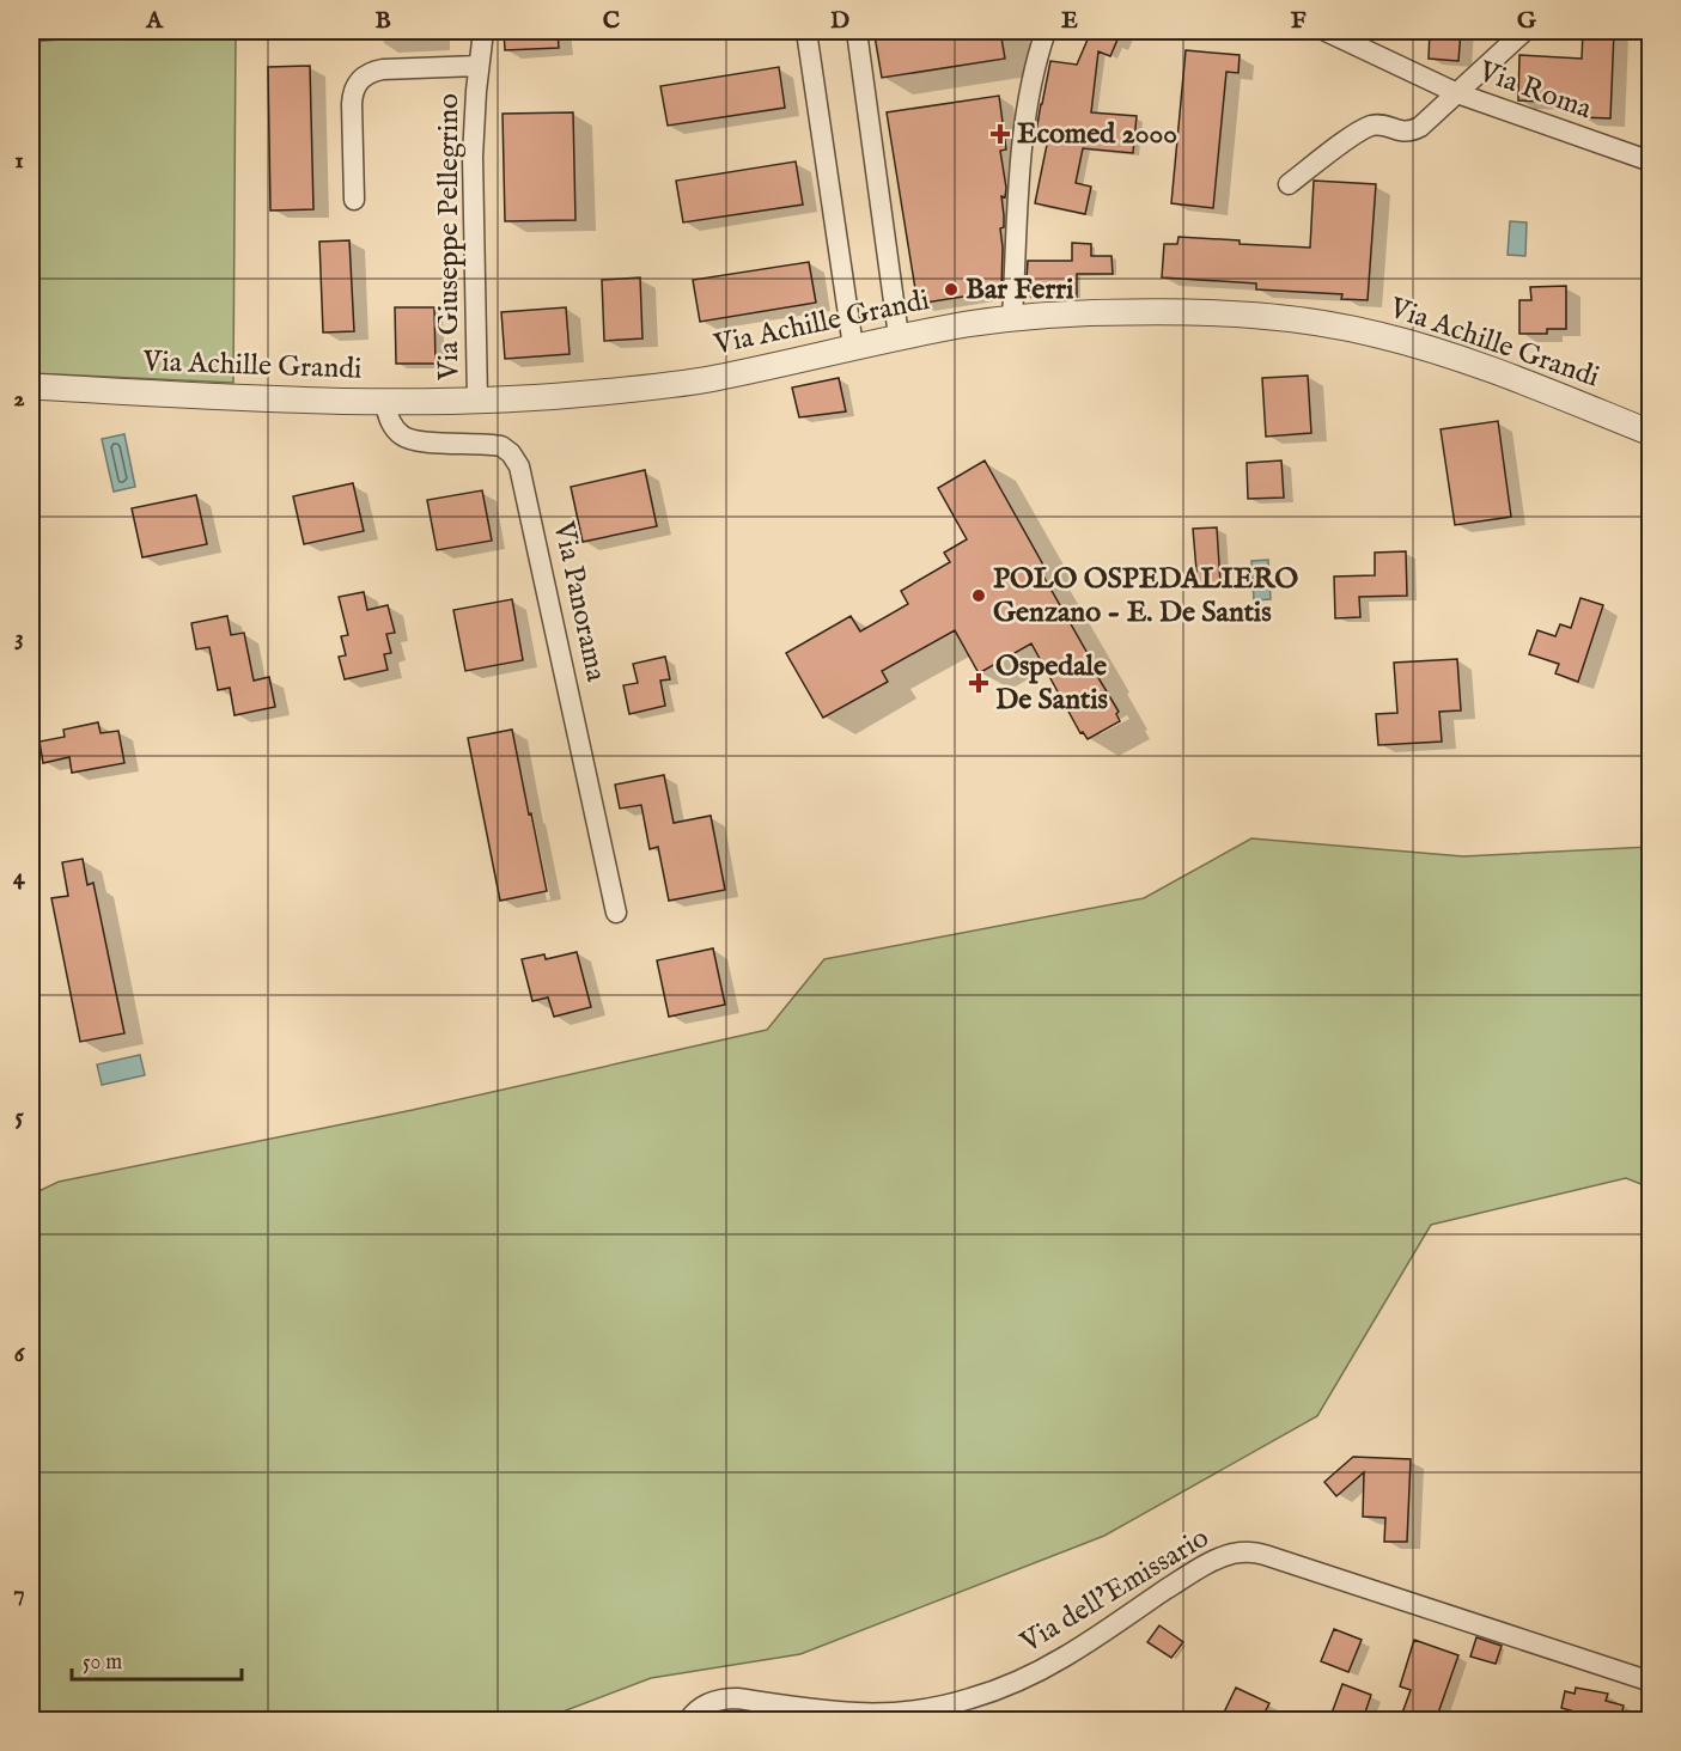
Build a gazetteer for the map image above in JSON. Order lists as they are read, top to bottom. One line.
{"streets":{"street":["Via Roma","Via Giuseppe Pellegrino","Via Achille Grandi","Via Panorama","Via dell'Emissario"]},"crossings":[["Via Giuseppe Pellegrino","Via Achille Grandi"],["Via Achille Grandi","Via Panorama"]],"places":{"health":["Ecomed 2000","Ospedale De Santis"],"other":["Bar Ferri","POLO OSPEDALIERO Genzano - E. De Santis"]},"scale_bar":"50 m","grid":{"columns":["A","B","C","D","E","F","G"],"rows":["1","2","3","4","5","6","7"]}}
